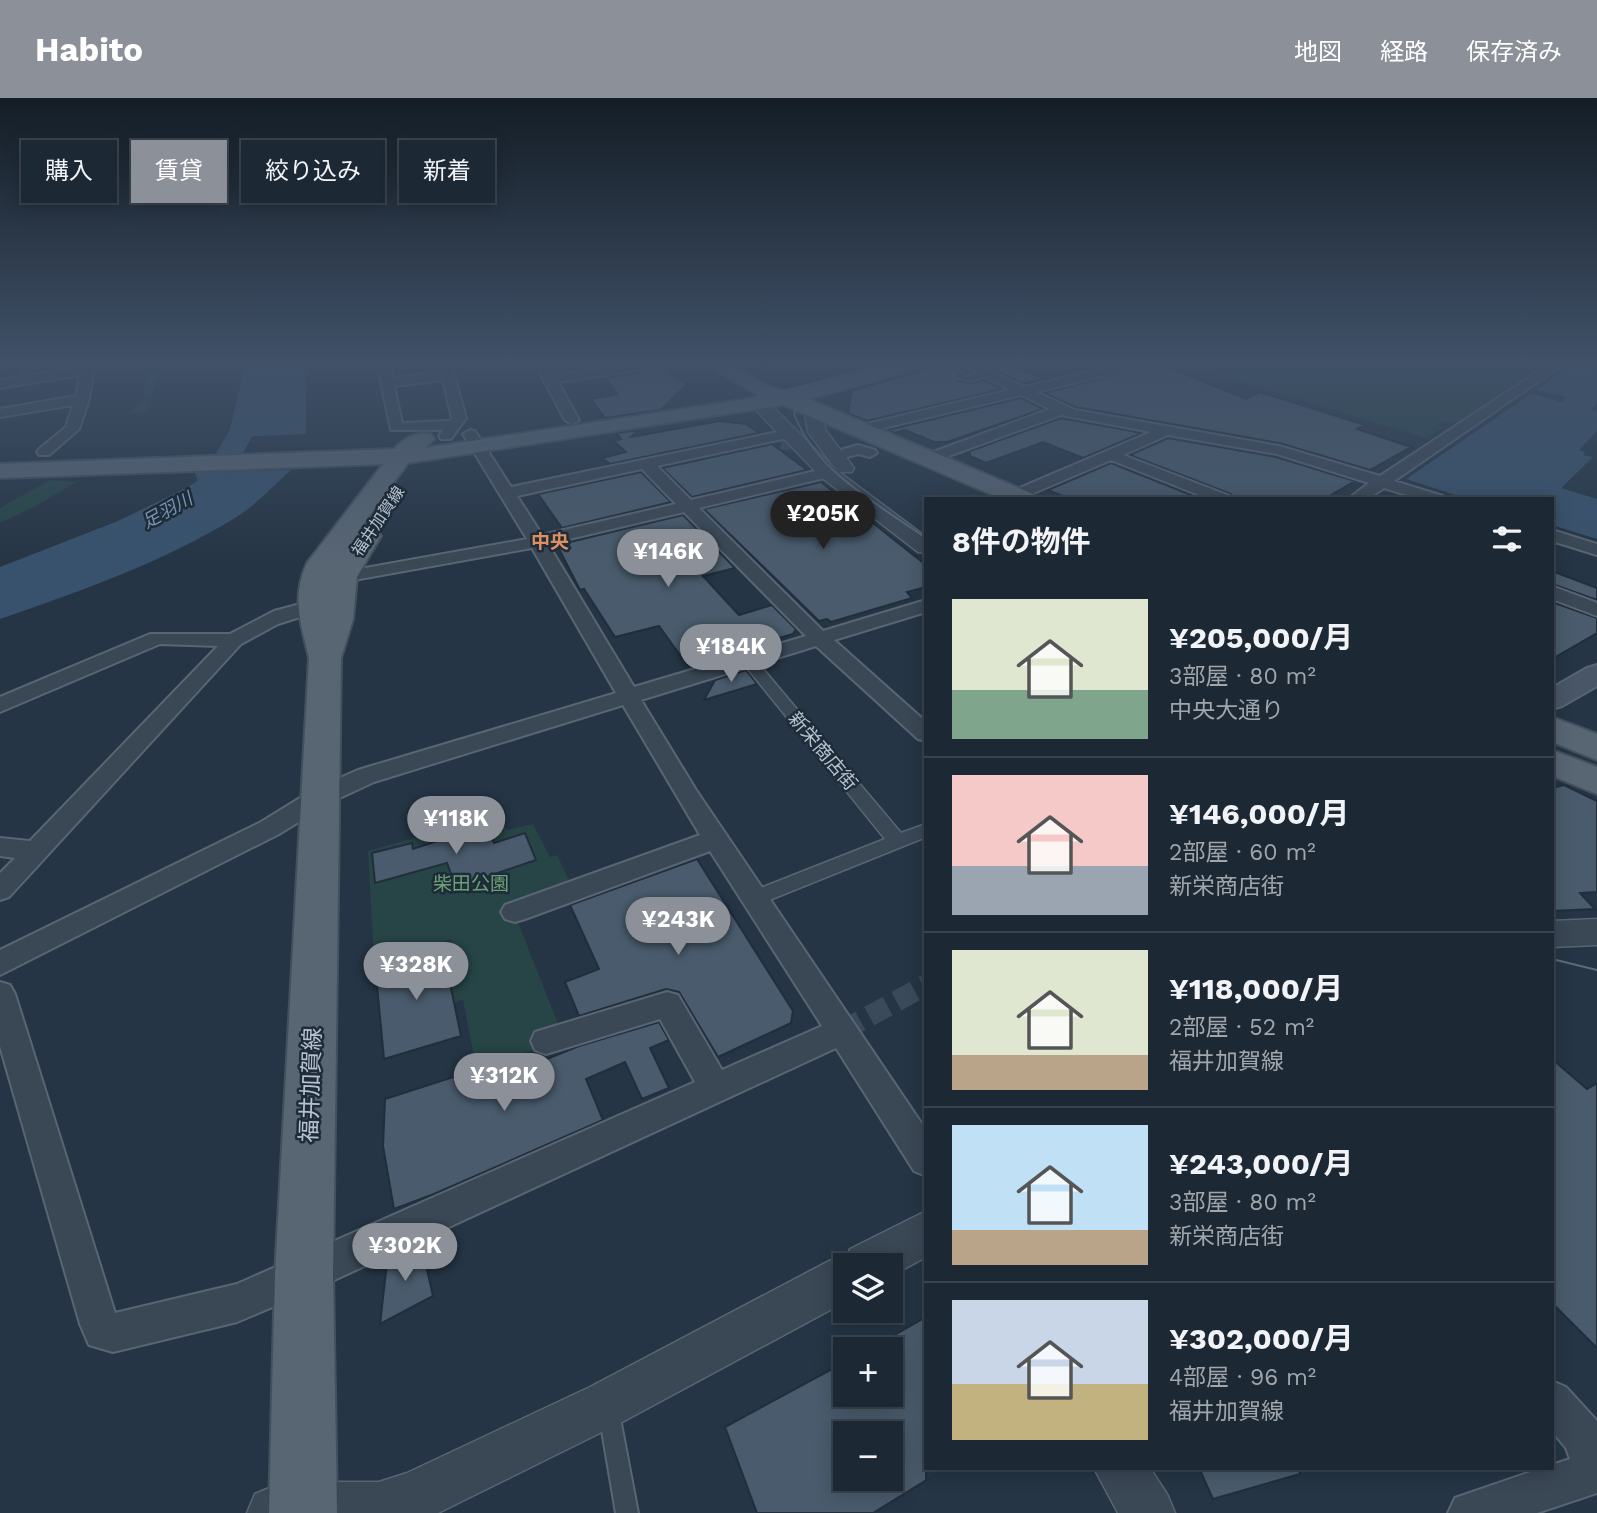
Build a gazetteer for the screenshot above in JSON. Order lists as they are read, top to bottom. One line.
{"streets":{"main road":["福井加賀線"],"street":["新栄商店街"]},"districts":["中央"],"water":["足羽川"],"parks":["柴田公園"],"page":{"header":"Habito","nav":["地図","経路","保存済み"],"chip":["購入","賃貸","絞り込み","新着"],"price":["¥205K","¥146K","¥184K","¥118K","¥243K","¥328K","¥312K","¥302K"],"heading":"8件の物件","list":[{"name":"¥205,000/月","note":"3部屋 · 80 m² · 中央大通り"},{"name":"¥146,000/月","note":"2部屋 · 60 m² · 新栄商店街"},{"name":"¥118,000/月","note":"2部屋 · 52 m² · 福井加賀線"},{"name":"¥243,000/月","note":"3部屋 · 80 m² · 新栄商店街"},{"name":"¥302,000/月","note":"4部屋 · 96 m² · 福井加賀線"}],"map_buttons":["+","−"]}}
